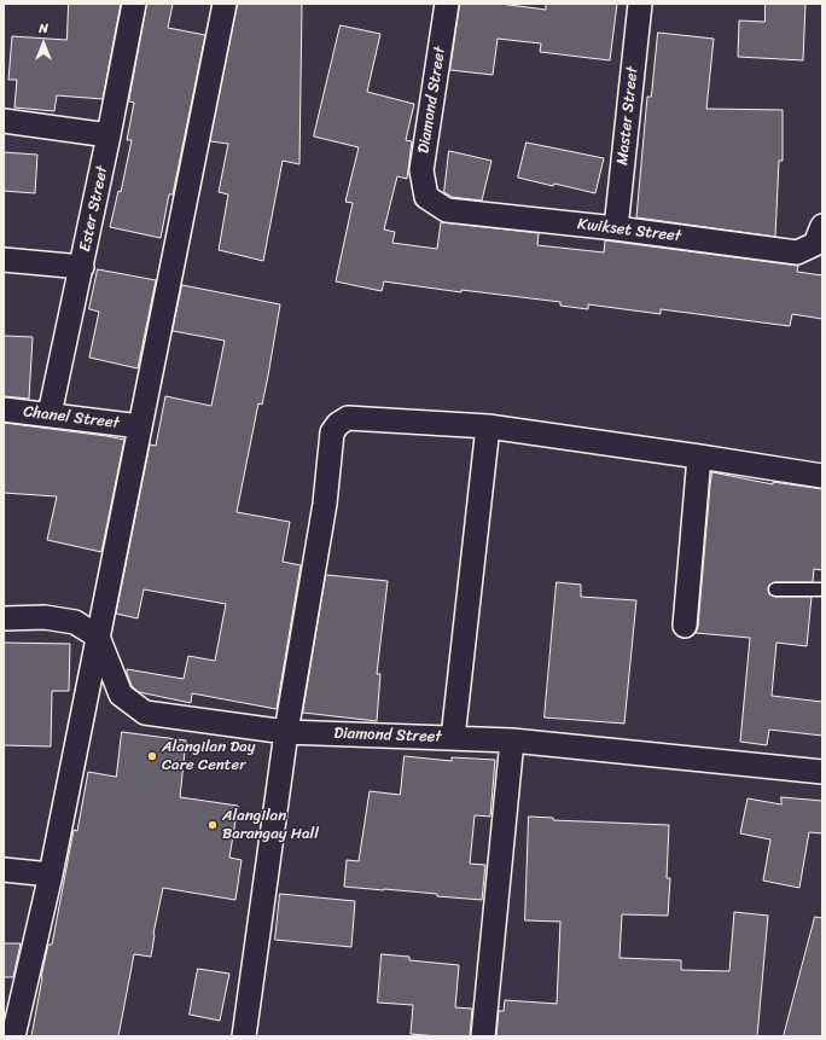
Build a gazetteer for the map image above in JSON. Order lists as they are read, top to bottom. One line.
{"streets":{"street":["Diamond Street","Master Street","Ester Street","Kwikset Street","Chanel Street"]},"crossings":[["Diamond Street","Kwikset Street"],["Master Street","Kwikset Street"],["Ester Street","Chanel Street"]],"places":["Alangilan Day Care Center","Alangilan Barangay Hall"],"north":"top"}
